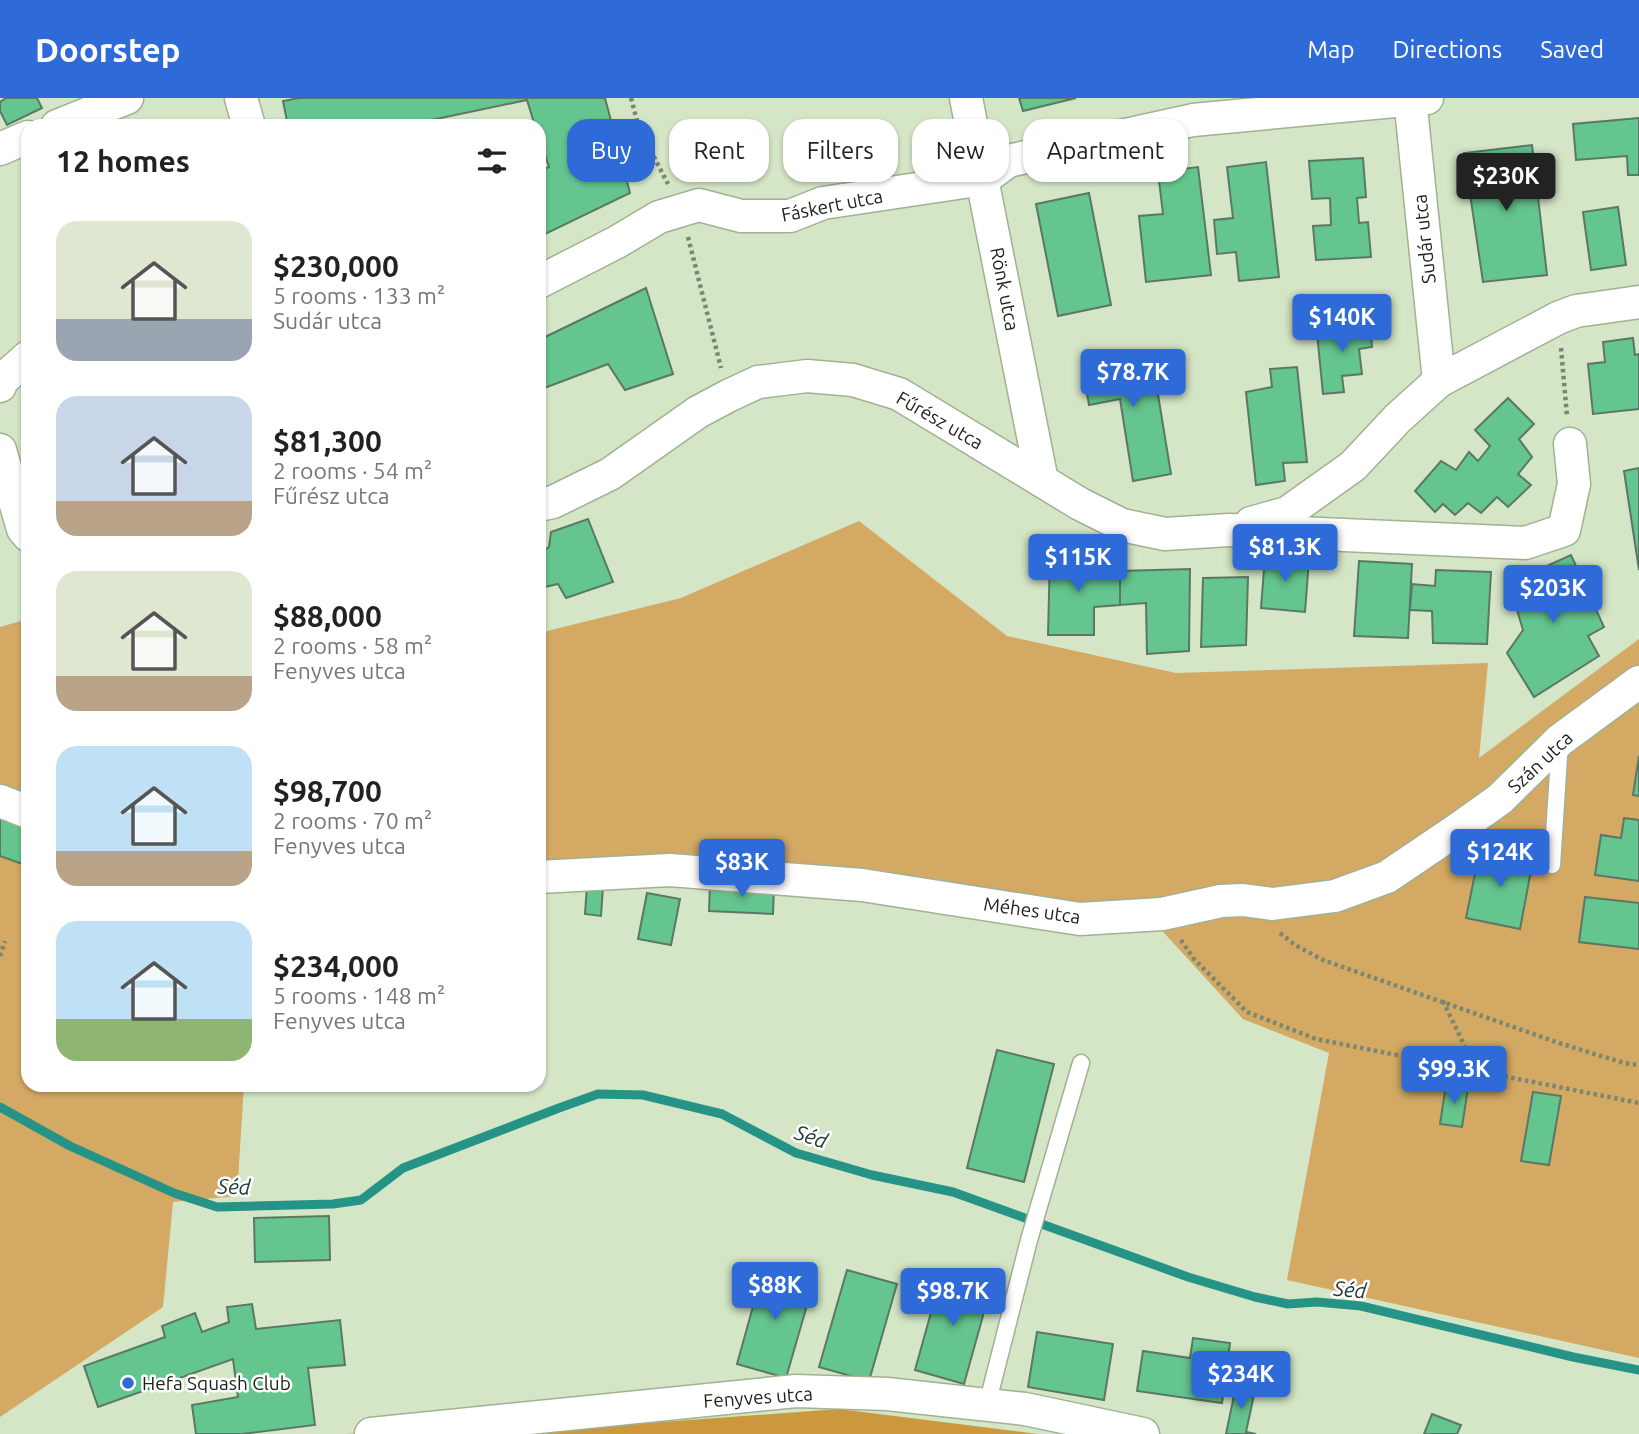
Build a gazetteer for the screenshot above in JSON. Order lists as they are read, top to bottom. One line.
{"streets":{"street":["Fáskert utca","Sudár utca","Rönk utca","Fűrész utca","Szán utca","Méhes utca","Fenyves utca"]},"crossings":[["Fáskert utca","Sudár utca"],["Sudár utca","Fűrész utca"],["Rönk utca","Fűrész utca"],["Szán utca","Méhes utca"]],"water":["Séd"],"places":["Hefa Squash Club"],"page":{"header":"Doorstep","nav":["Map","Directions","Saved"],"chip":["Buy","Rent","Filters","New","Apartment"],"heading":"12 homes","price":["$230K","$140K","$78.7K","$81.3K","$115K","$203K","$124K","$83K","$99.3K","$88K","$98.7K","$234K"],"list":[{"name":"$230,000","note":"5 rooms · 133 m² · Sudár utca"},{"name":"$81,300","note":"2 rooms · 54 m² · Fűrész utca"},{"name":"$88,000","note":"2 rooms · 58 m² · Fenyves utca"},{"name":"$98,700","note":"2 rooms · 70 m² · Fenyves utca"},{"name":"$234,000","note":"5 rooms · 148 m² · Fenyves utca"}]}}
